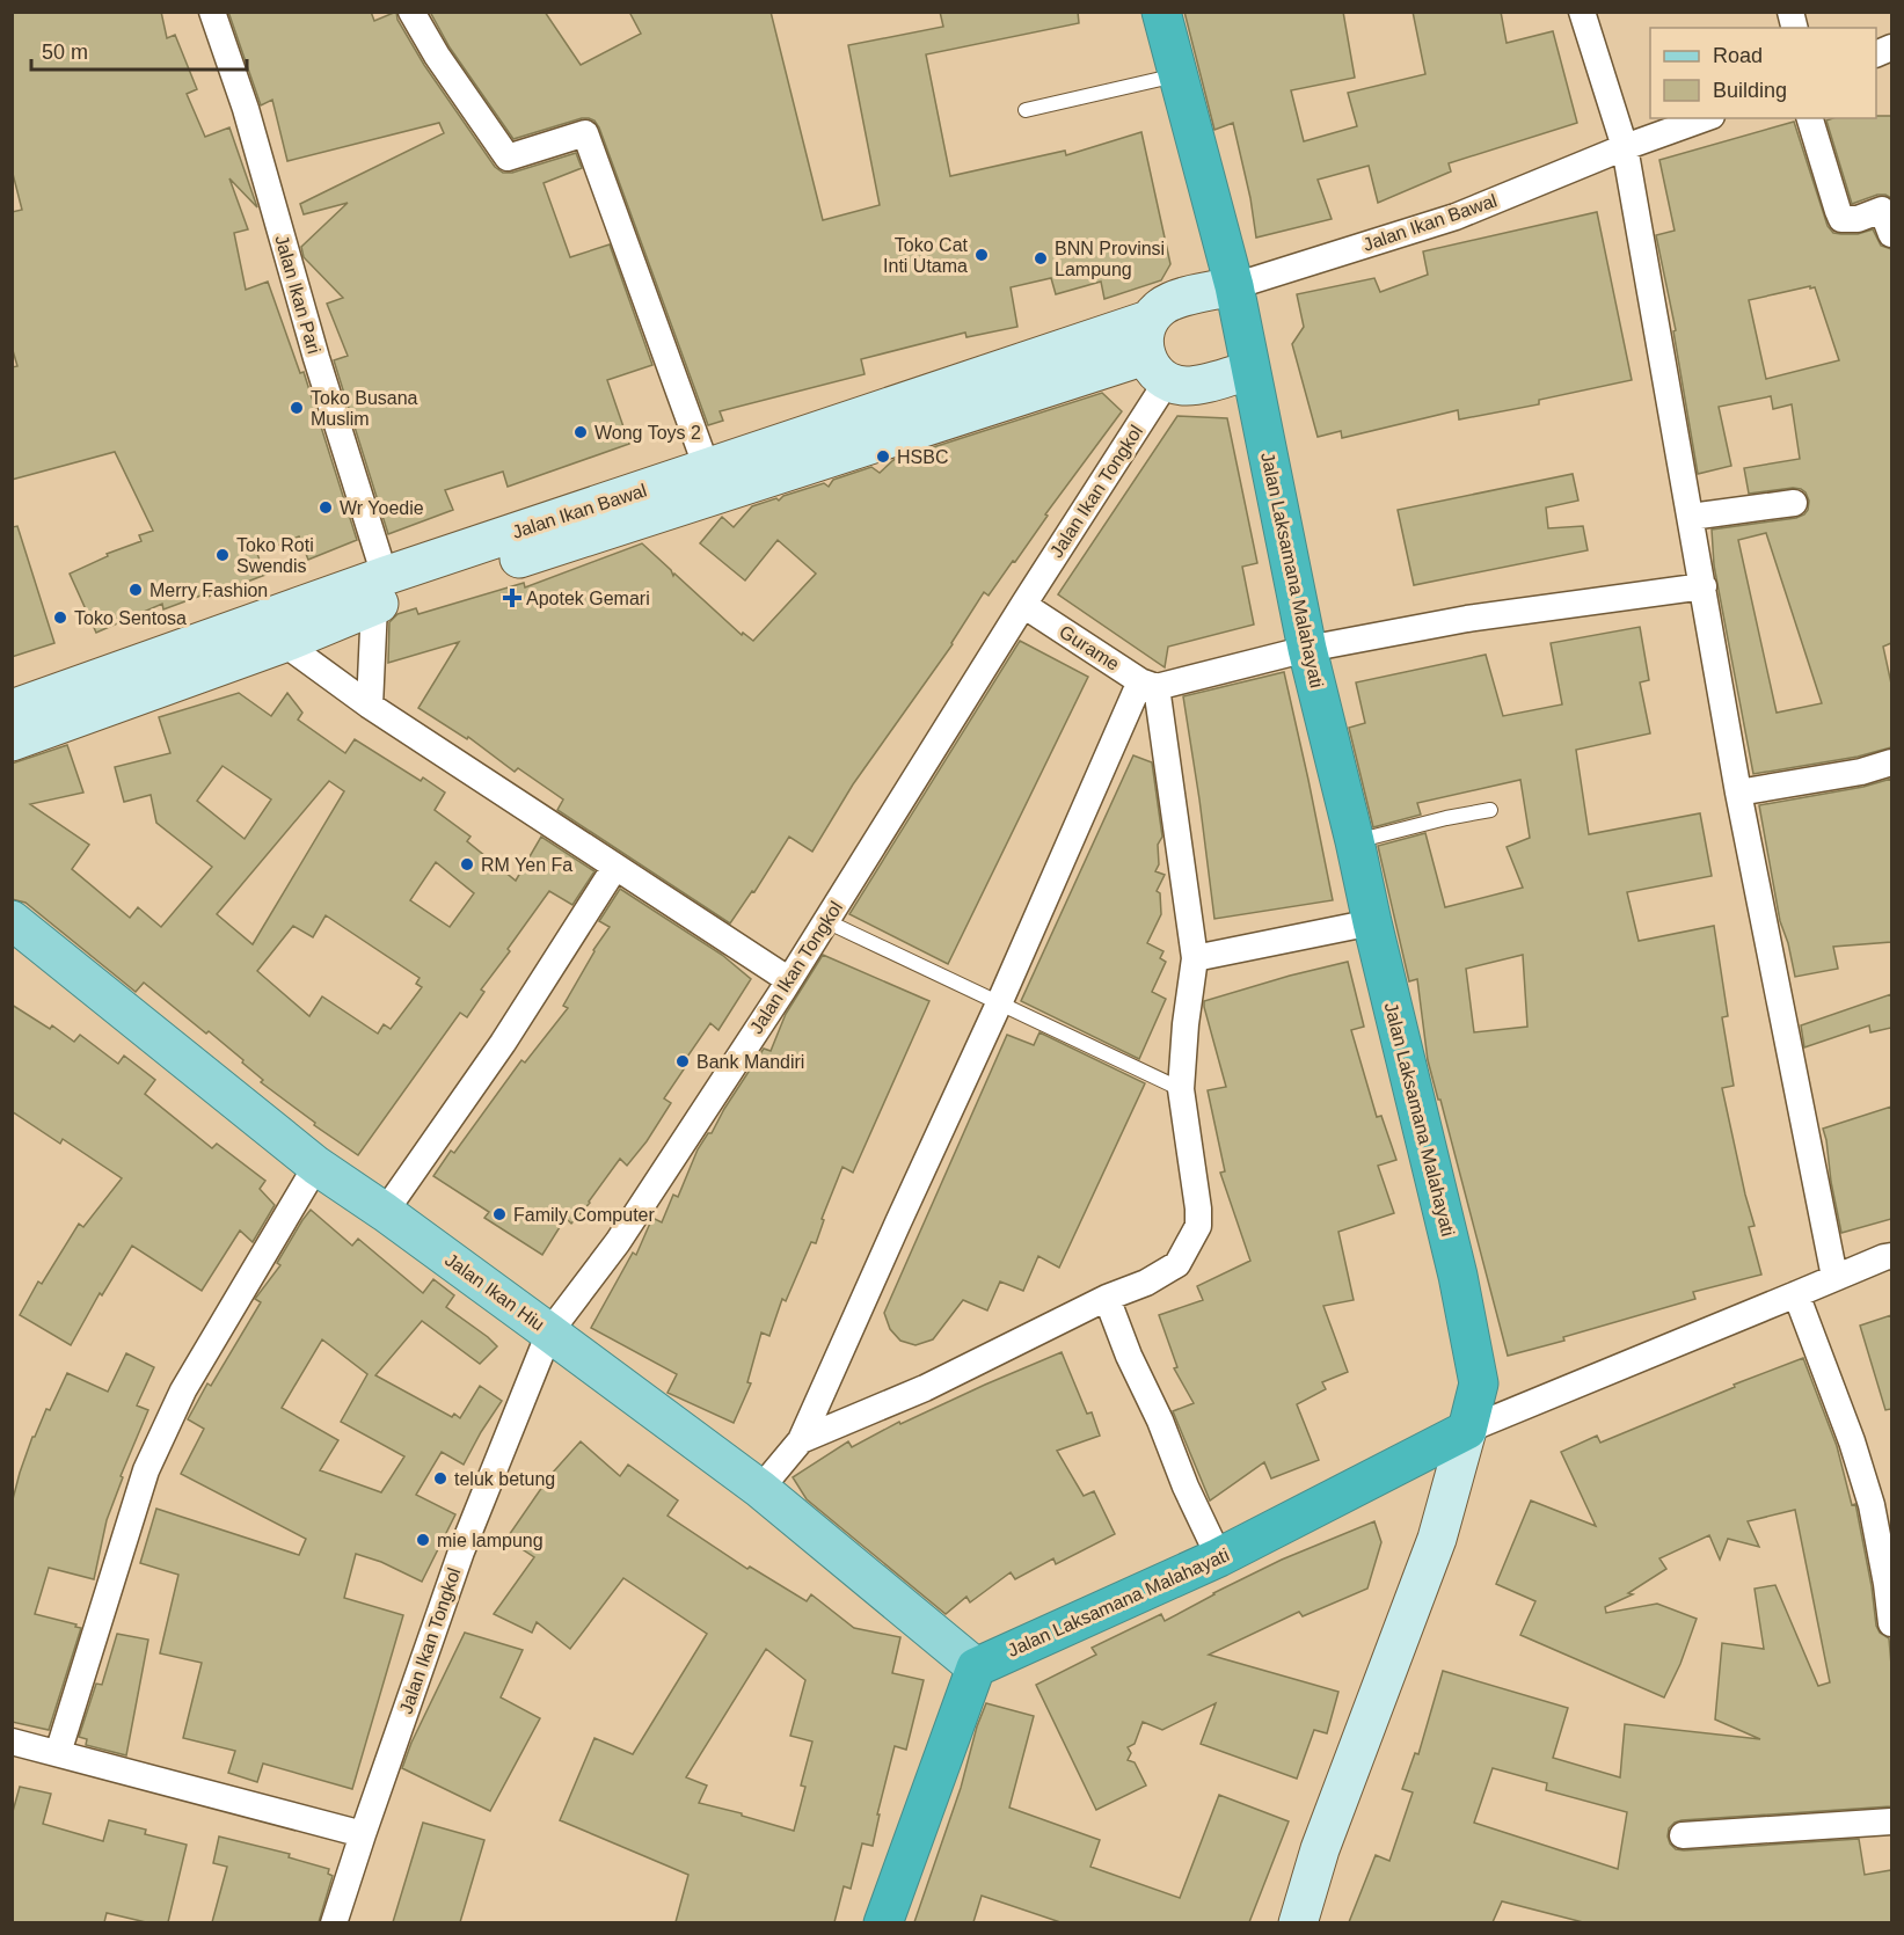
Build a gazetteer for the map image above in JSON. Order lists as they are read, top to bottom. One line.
{"streets":{"highway":["Jalan Laksamana Malahayati"],"main road":["Jalan Ikan Hiu"],"street":["Jalan Ikan Bawal","Jalan Ikan Pari","Jalan Ikan Tongkol","Gurame"]},"crossings":[["Jalan Ikan Bawal","Jalan Ikan Pari"],["Jalan Ikan Bawal","Jalan Ikan Tongkol"],["Jalan Ikan Bawal","Jalan Laksamana Malahayati"],["Jalan Ikan Tongkol","Gurame"],["Jalan Ikan Tongkol","Jalan Ikan Hiu"],["Jalan Laksamana Malahayati","Jalan Ikan Hiu"]],"places":{"other":["Toko Cat Inti Utama","BNN Provinsi Lampung","Toko Busana Muslim","Wong Toys 2","HSBC","Wr Yoedie","Toko Roti Swendis","Merry Fashion","Toko Sentosa","RM Yen Fa","Bank Mandiri","Family Computer","teluk betung","mie lampung"],"health":["Apotek Gemari"]},"legend":["Road","Building"],"scale_bar":"50 m"}
